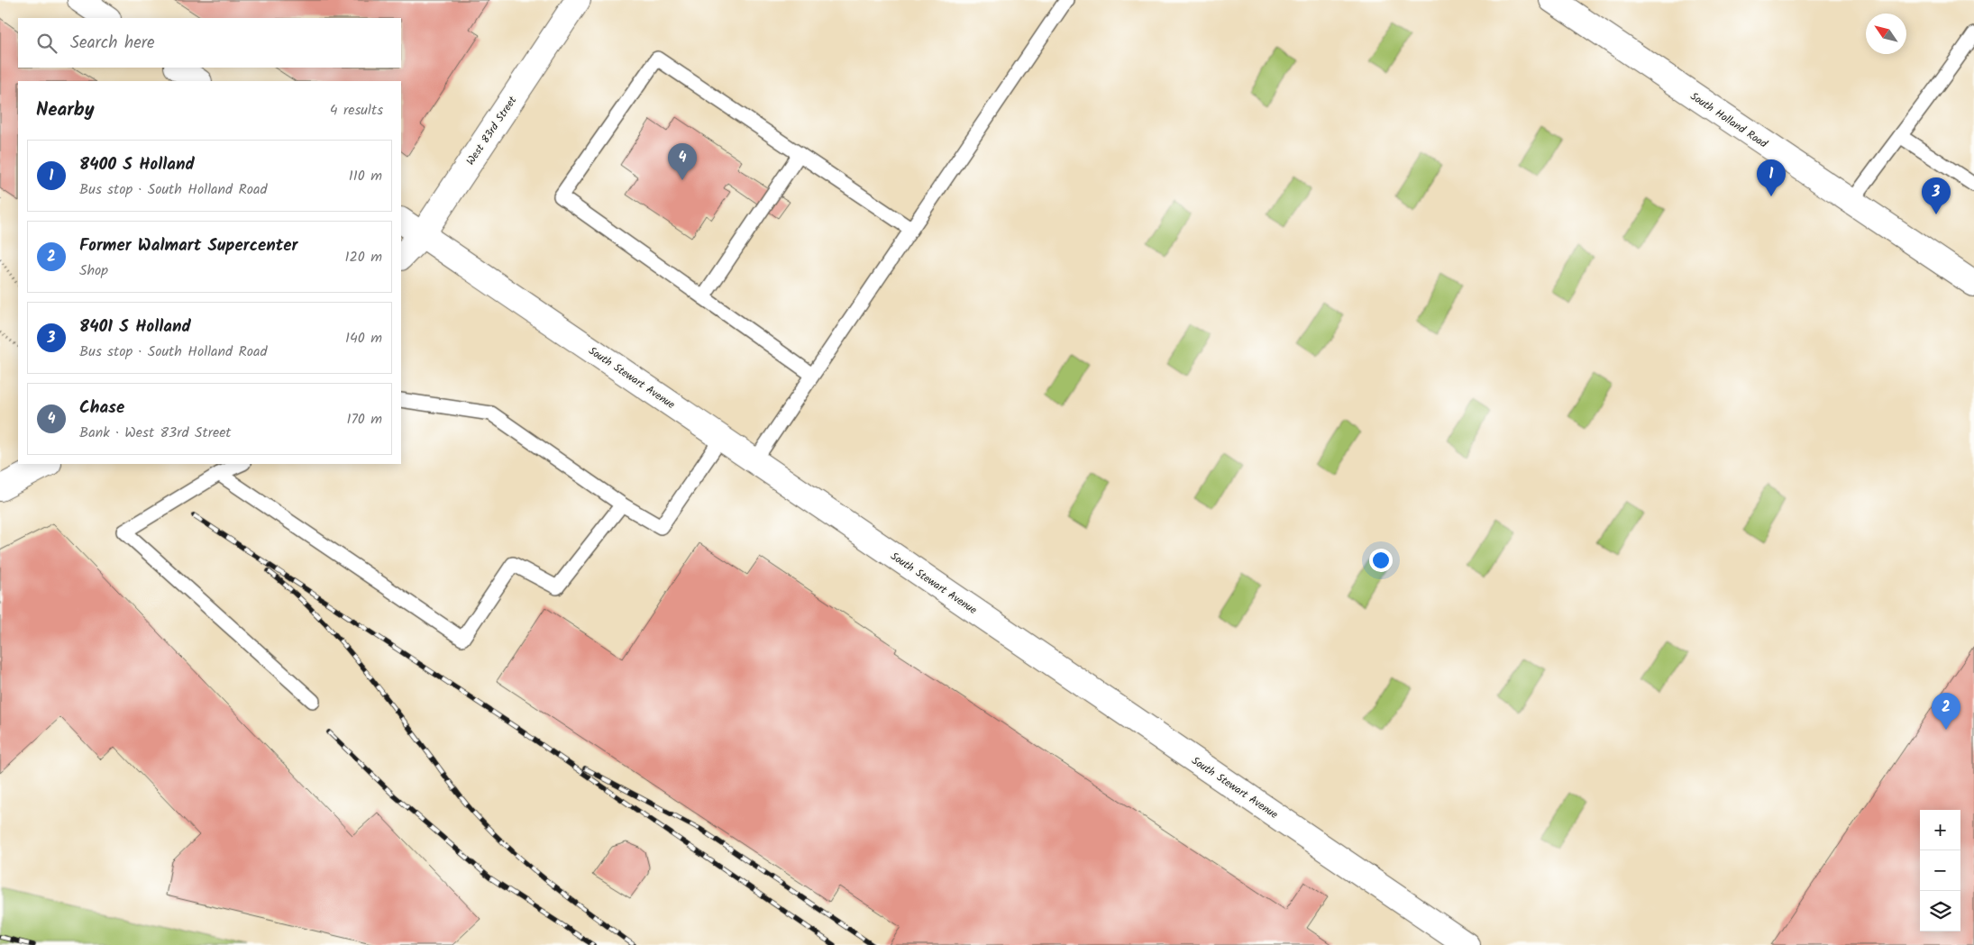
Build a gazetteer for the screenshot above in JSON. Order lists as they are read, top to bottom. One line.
{"streets":{"street":["South Holland Road","West 83rd Street","South Stewart Avenue"]},"crossings":[["West 83rd Street","South Stewart Avenue"]],"north":"top left","page":{"search":"Search here","heading":["Nearby","4 results"],"list":[{"mark":"1","name":"8400 S Holland","note":"Bus stop · South Holland Road","value":"110 m"},{"mark":"2","name":"Former Walmart Supercenter","note":"Shop","value":"120 m"},{"mark":"3","name":"8401 S Holland","note":"Bus stop · South Holland Road","value":"140 m"},{"mark":"4","name":"Chase","note":"Bank · West 83rd Street","value":"170 m"}],"pins":["4","1","3","2"],"map_buttons":["+","−"]}}
